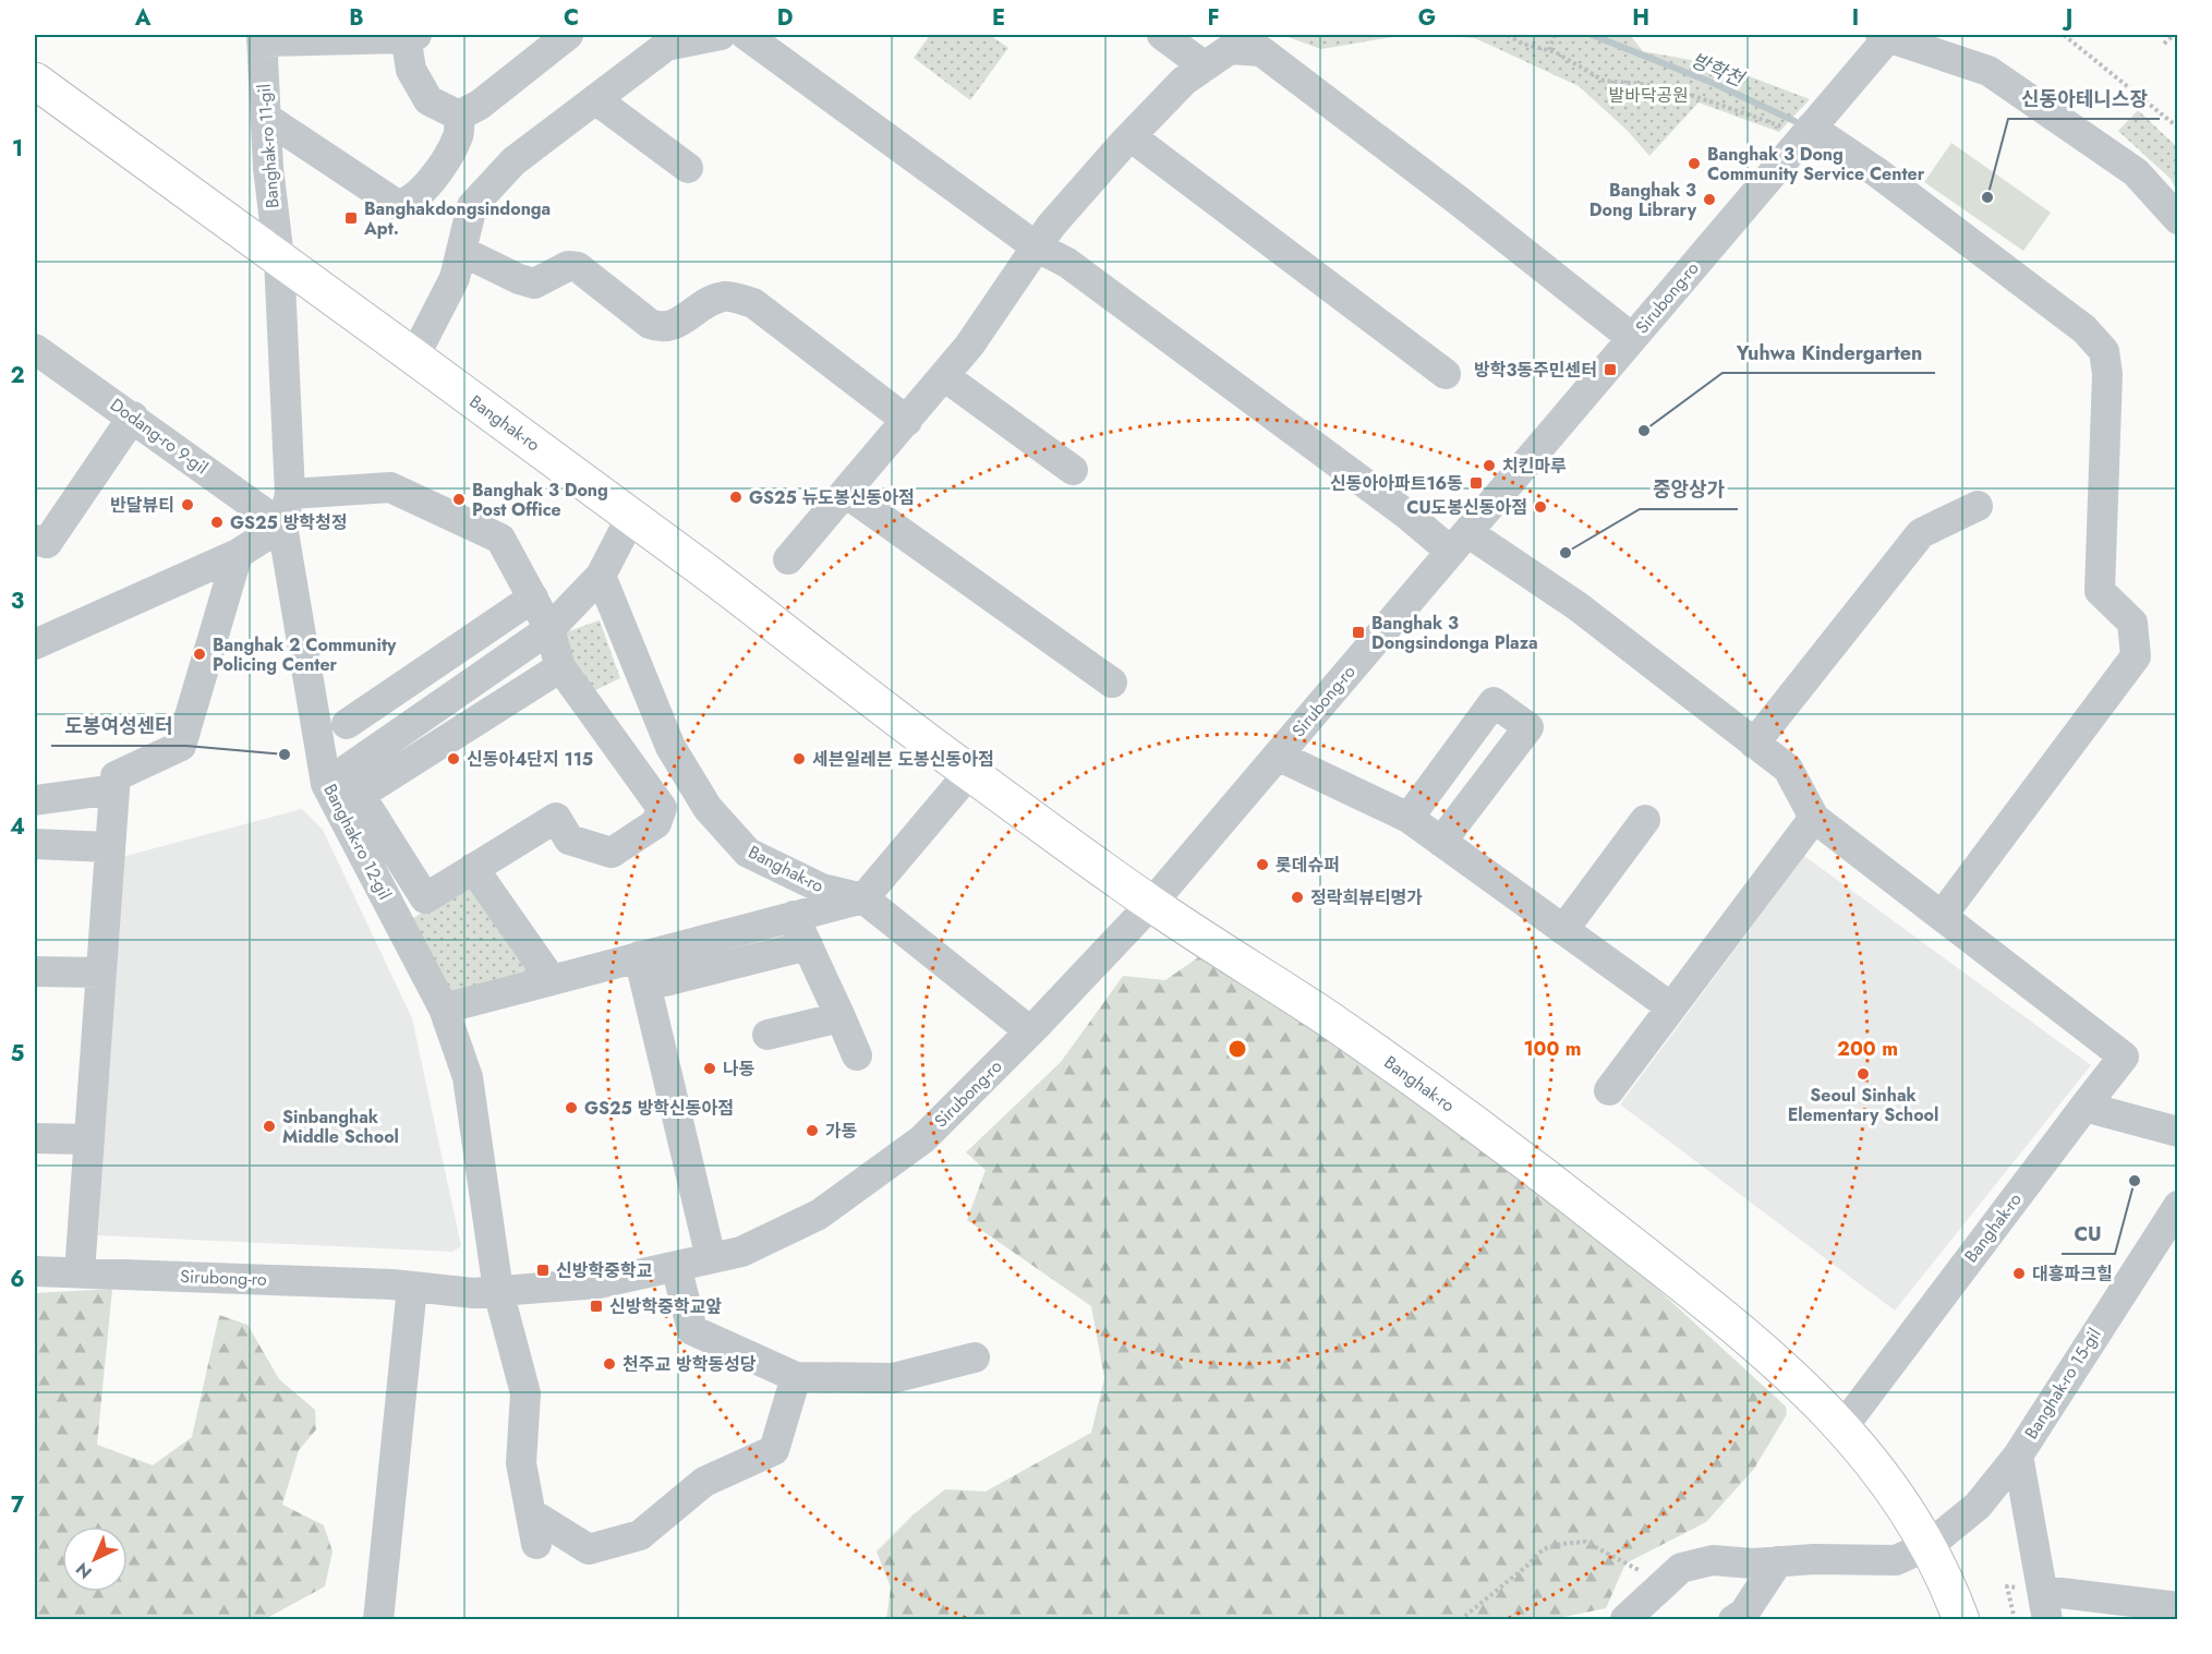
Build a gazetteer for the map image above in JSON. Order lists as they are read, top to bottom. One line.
{"streets":{"main road":["Banghak-ro"],"street":["Banghak-ro 11-gil","Sirubong-ro","Dodang-ro 9-gil","Banghak-ro 12-gil","Banghak-ro 15-gil"]},"crossings":[["Banghak-ro 11-gil","Banghak-ro"],["Banghak-ro 11-gil","Banghak-ro 12-gil"],["Sirubong-ro","Banghak-ro"],["Sirubong-ro","Banghak-ro 12-gil"],["Banghak-ro","Banghak-ro 12-gil"],["Banghak-ro","Banghak-ro 15-gil"],["Dodang-ro 9-gil","Banghak-ro 12-gil"]],"water":["방학천"],"parks":["발바닥공원"],"places":{"other":["Banghak 3 Dong Community Service Center","신동아테니스장","Banghak 3 Dong Library","Yuhwa Kindergarten","치킨마루","GS25 뉴도봉신동아점","Banghak 3 Dong Post Office","반달뷰티","CU도봉신동아점","GS25 방학청정","중앙상가","Banghak 2 Community Policing Center","도봉여성센터","신동아4단지 115","세븐일레븐 도봉신동아점","롯데슈퍼","정락희뷰티명가","나동","Seoul Sinhak Elementary School","GS25 방학신동아점","Sinbanghak Middle School","가동","CU","대흥파크힐","천주교 방학동성당"],"transit":["Banghakdongsindonga Apt.","방학3동주민센터","신동아아파트16동","Banghak 3 Dongsindonga Plaza","신방학중학교","신방학중학교앞"]},"north":"bottom left","grid":{"columns":["A","B","C","D","E","F","G","H","I","J"],"rows":["1","2","3","4","5","6","7"]},"rings":["100 m","200 m"]}
